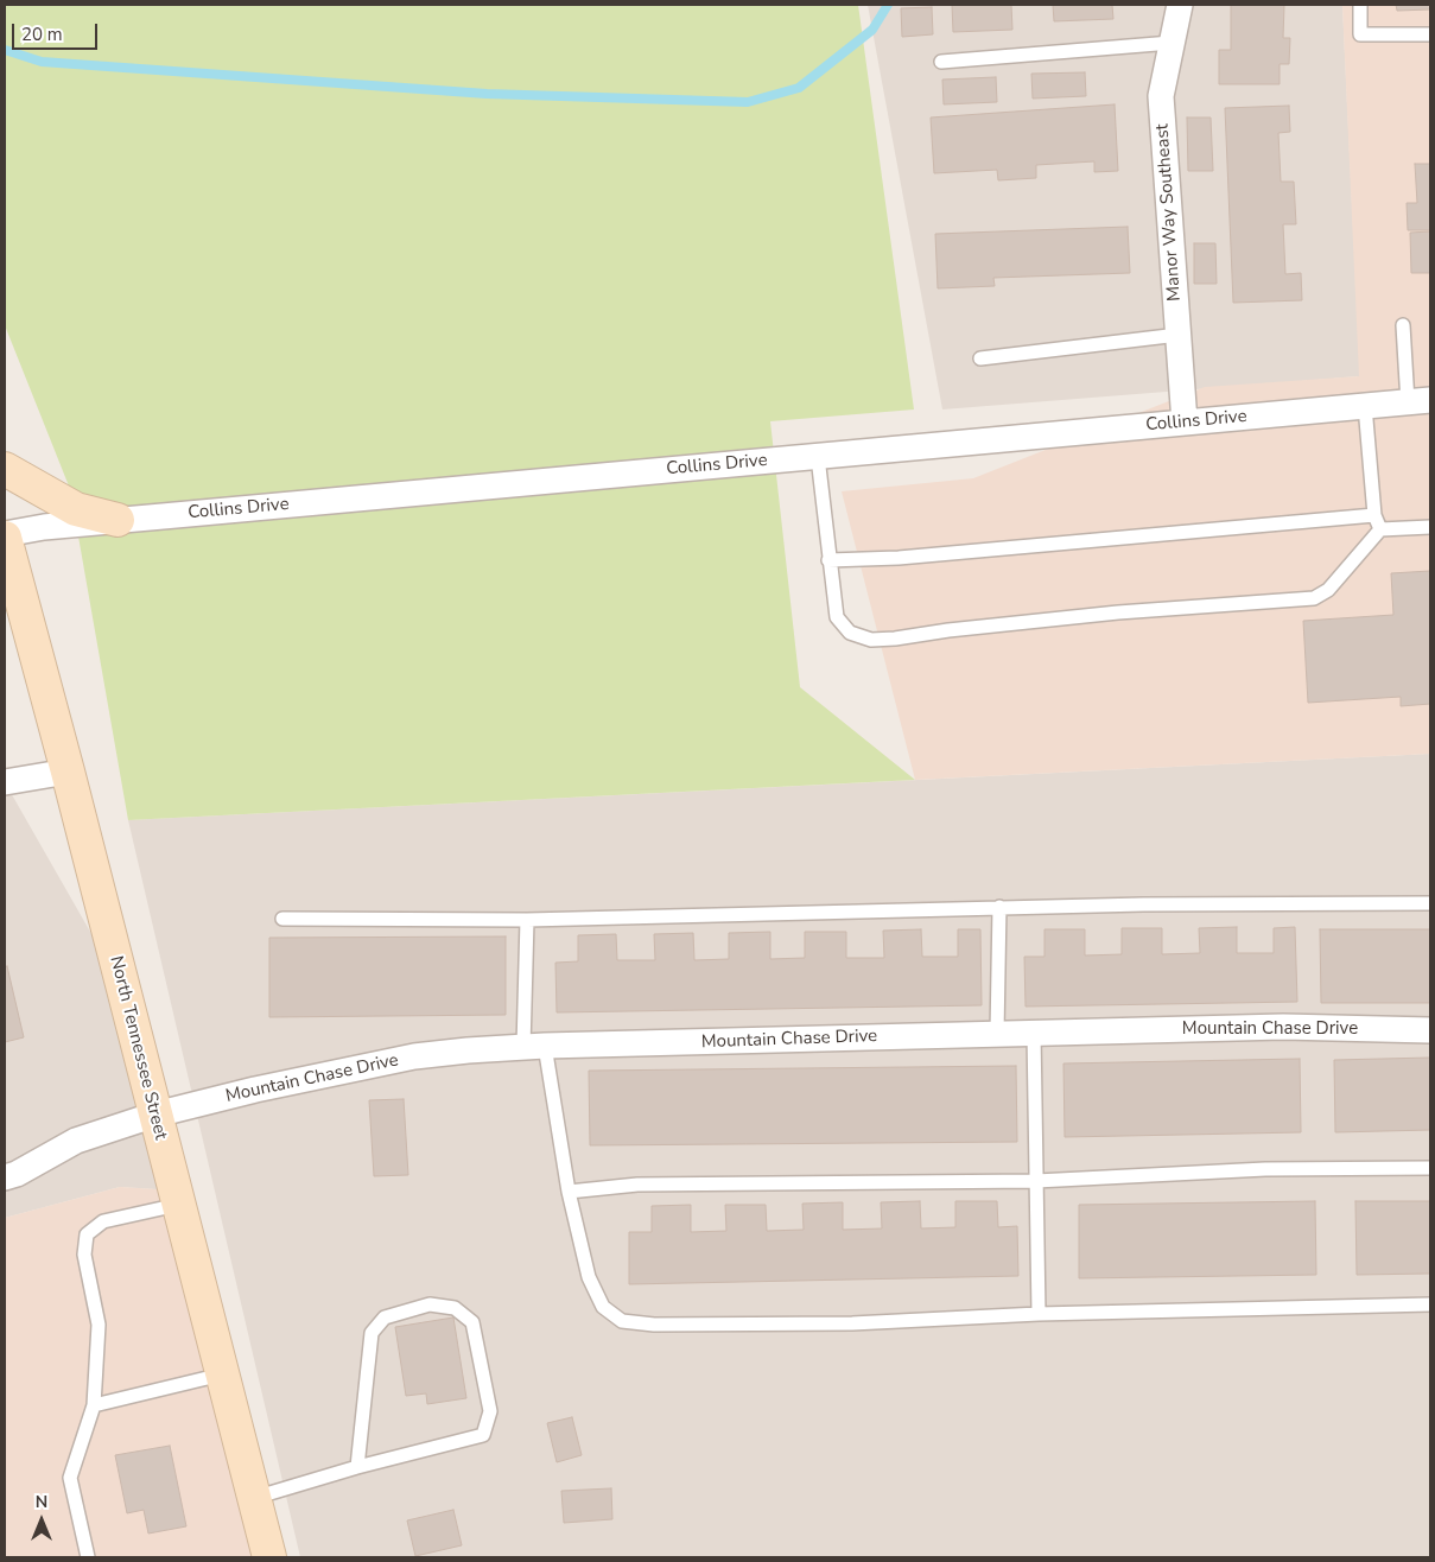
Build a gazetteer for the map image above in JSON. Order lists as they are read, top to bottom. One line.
{"streets":{"main road":["North Tennessee Street"],"street":["Manor Way Southeast","Collins Drive","Mountain Chase Drive"]},"crossings":[["Manor Way Southeast","Collins Drive"],["Collins Drive","North Tennessee Street"],["Mountain Chase Drive","North Tennessee Street"]],"scale_bar":"20 m","north":"top"}
